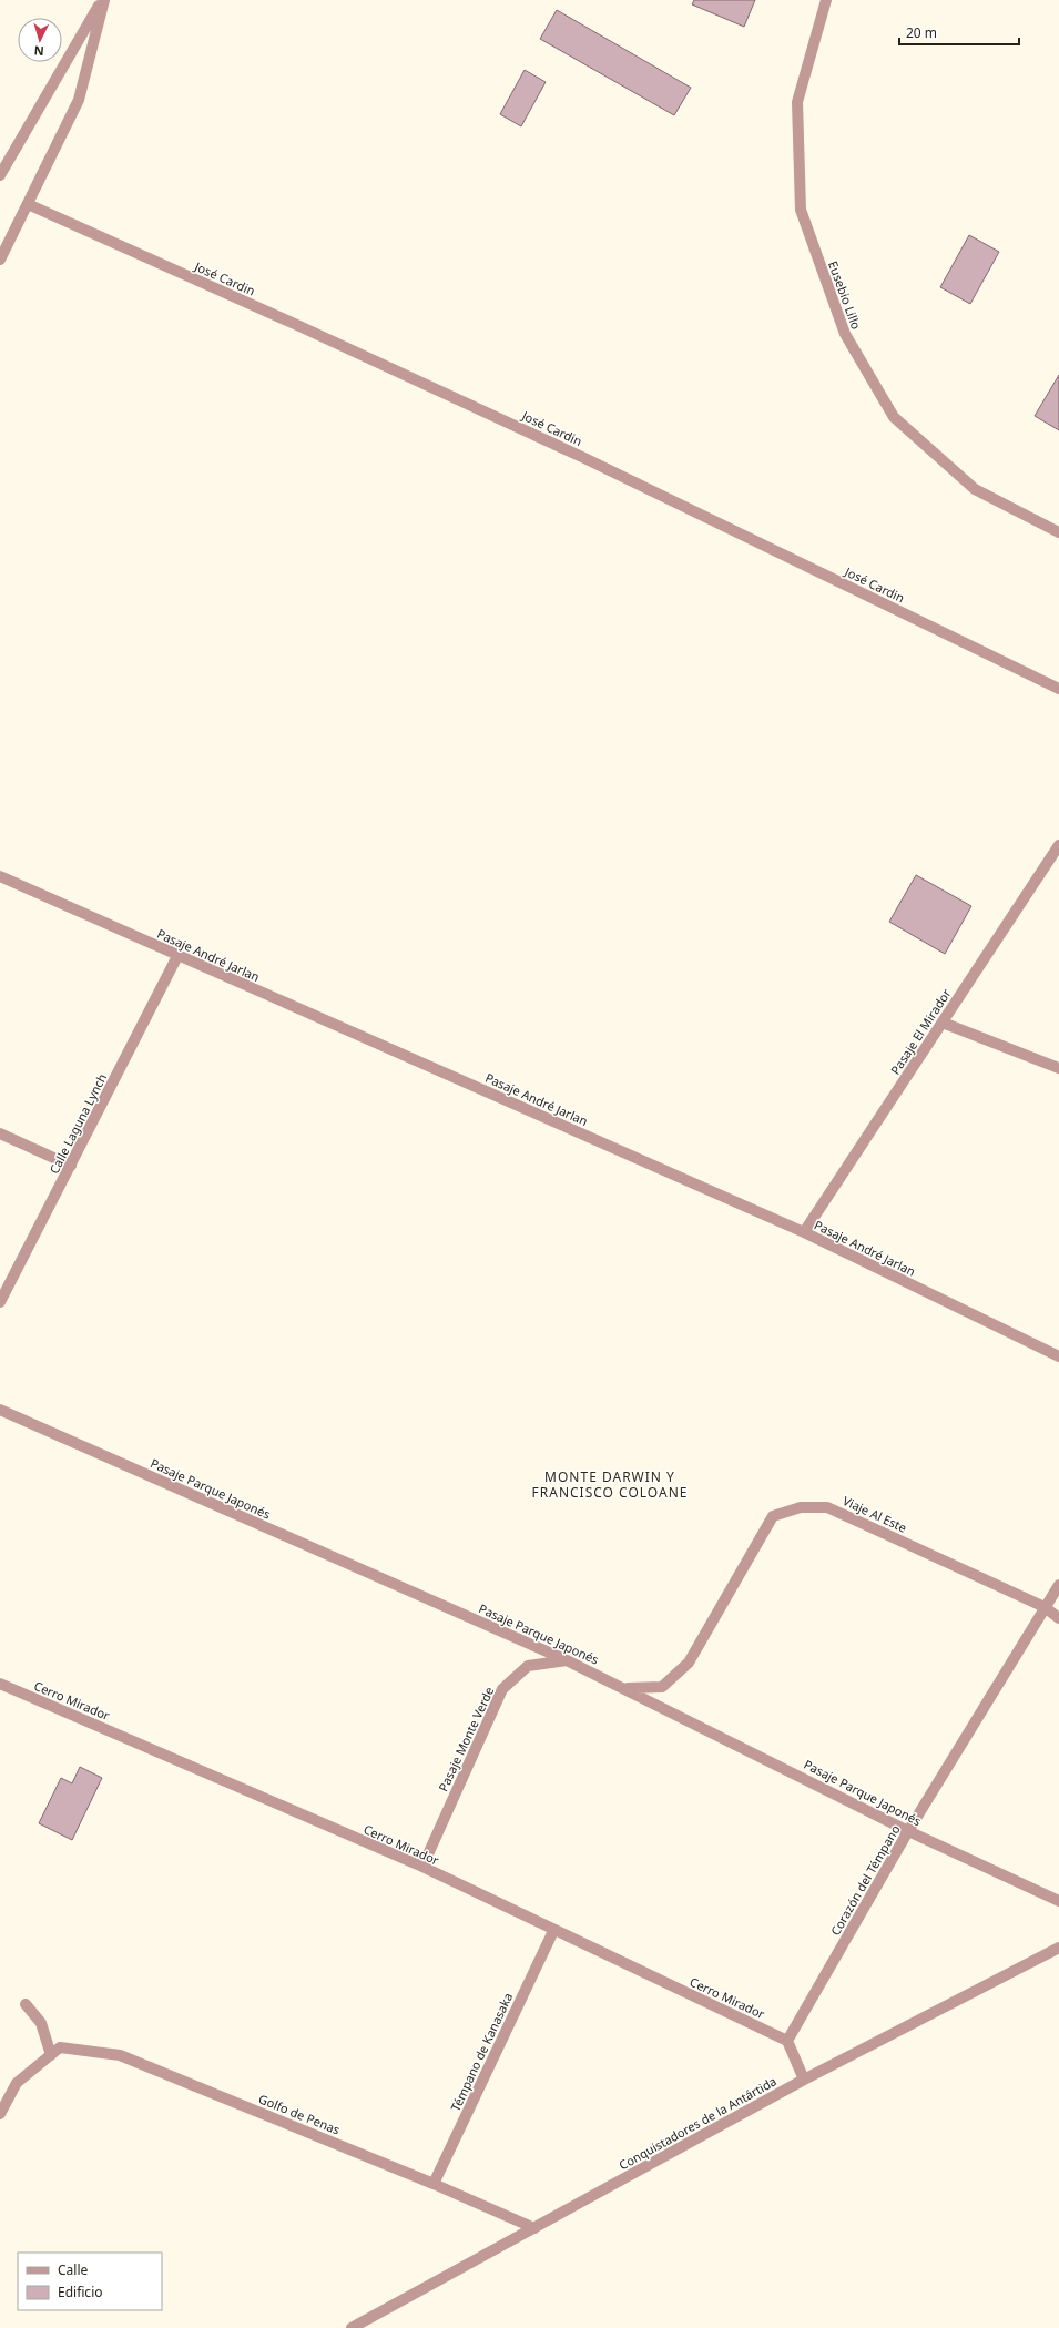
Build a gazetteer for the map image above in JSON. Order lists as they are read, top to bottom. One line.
{"streets":{"street":["José Cardin","Eusebio Lillo","Pasaje André Jarlan","Pasaje El Mirador","Calle Laguna Lynch","Pasaje Parque Japonés","Viaje Al Este","Cerro Mirador","Pasaje Monte Verde","Corazón del Témpano","Témpano de Kanasaka","Golfo de Penas","Conquistadores de la Antártida"]},"crossings":[["Pasaje André Jarlan","Pasaje El Mirador"],["Pasaje André Jarlan","Calle Laguna Lynch"],["Pasaje Parque Japonés","Viaje Al Este"],["Pasaje Parque Japonés","Pasaje Monte Verde"],["Pasaje Parque Japonés","Corazón del Témpano"],["Viaje Al Este","Corazón del Témpano"],["Cerro Mirador","Pasaje Monte Verde"],["Cerro Mirador","Corazón del Témpano"],["Cerro Mirador","Témpano de Kanasaka"],["Témpano de Kanasaka","Golfo de Penas"],["Golfo de Penas","Conquistadores de la Antártida"]],"districts":["MONTE DARWIN Y FRANCISCO COLOANE"],"legend":["Calle","Edificio"],"scale_bar":"20 m","north":"bottom"}
